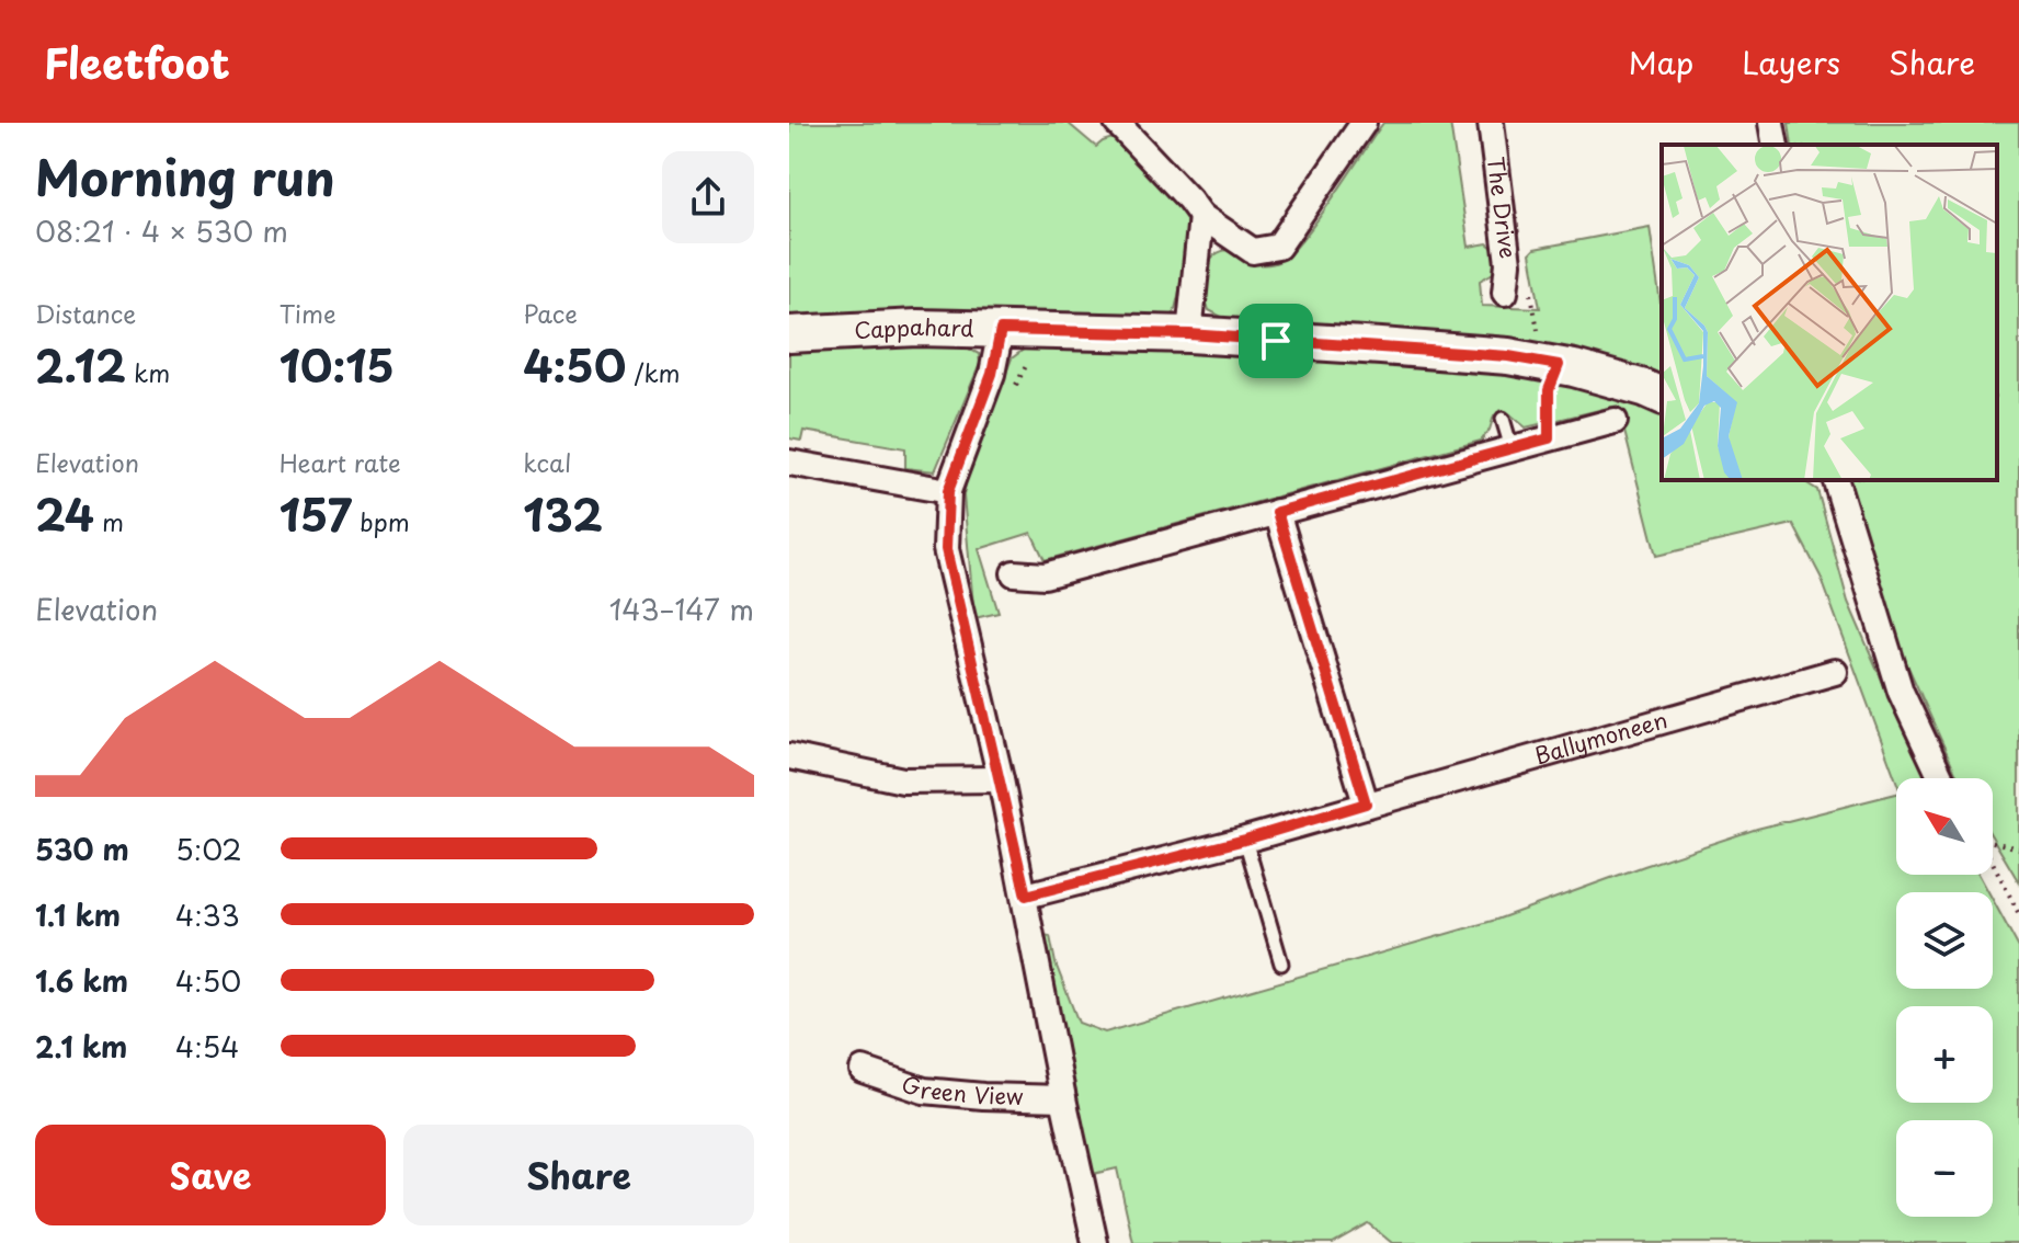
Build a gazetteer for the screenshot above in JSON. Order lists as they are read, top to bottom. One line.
{"streets":{"main road":["Cappahard"],"street":["The Drive","Ballymoneen","Green View"]},"north":"top left","page":{"header":"Fleetfoot","nav":["Map","Layers","Share"],"heading":["Morning run","08:21 · 4 × 530 m"],"stats":[["Distance","2.12 km"],["Time","10:15"],["Pace","4:50 /km"],["Elevation","24 m"],["Heart rate","157 bpm"],["kcal","132"]],"chart":["Elevation","143–147 m"],"map_buttons":["+","−"],"list":[{"name":"530 m","note":"5:02"},{"name":"1.1 km","note":"4:33"},{"name":"1.6 km","note":"4:50"},{"name":"2.1 km","note":"4:54"}],"buttons":["Save","Share"]}}
